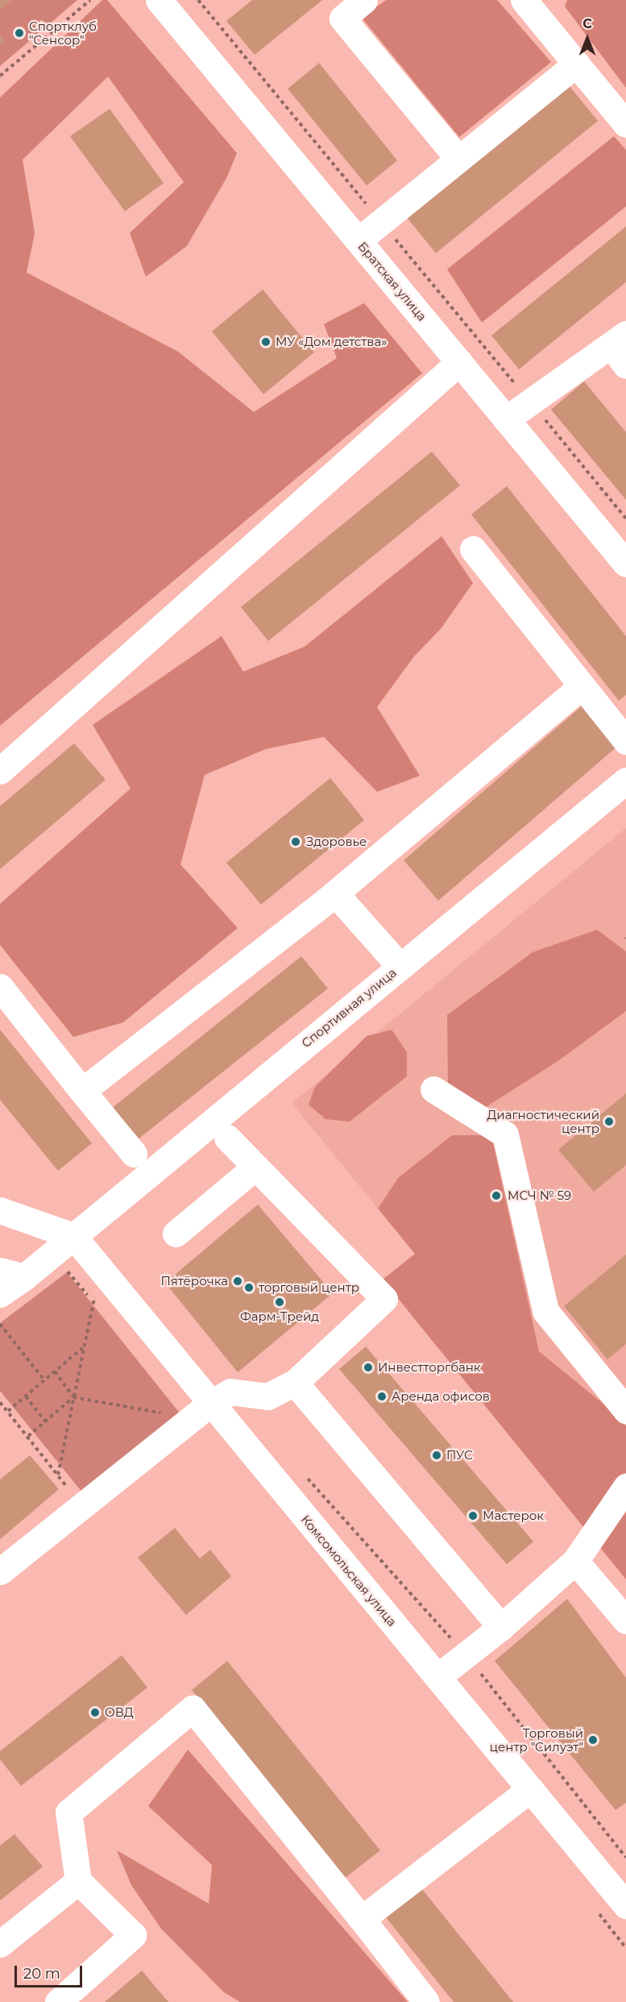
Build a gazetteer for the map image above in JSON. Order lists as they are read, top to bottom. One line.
{"streets":{"street":["Братская улица","Спортивная улица","Комсомольская улица"]},"crossings":[["Спортивная улица","Комсомольская улица"]],"places":["Спортклуб \"Сенсор\"","МУ «Дом детства»","Здоровье","Диагностический центр","МСЧ № 59","Пятёрочка","торговый центр","Фарм-Трейд","Инвестторгбанк","Аренда офисов","ПУС","Мастерок","ОВД","Торговый центр \"Силуэт\""],"scale_bar":"20 m","north":"top"}
